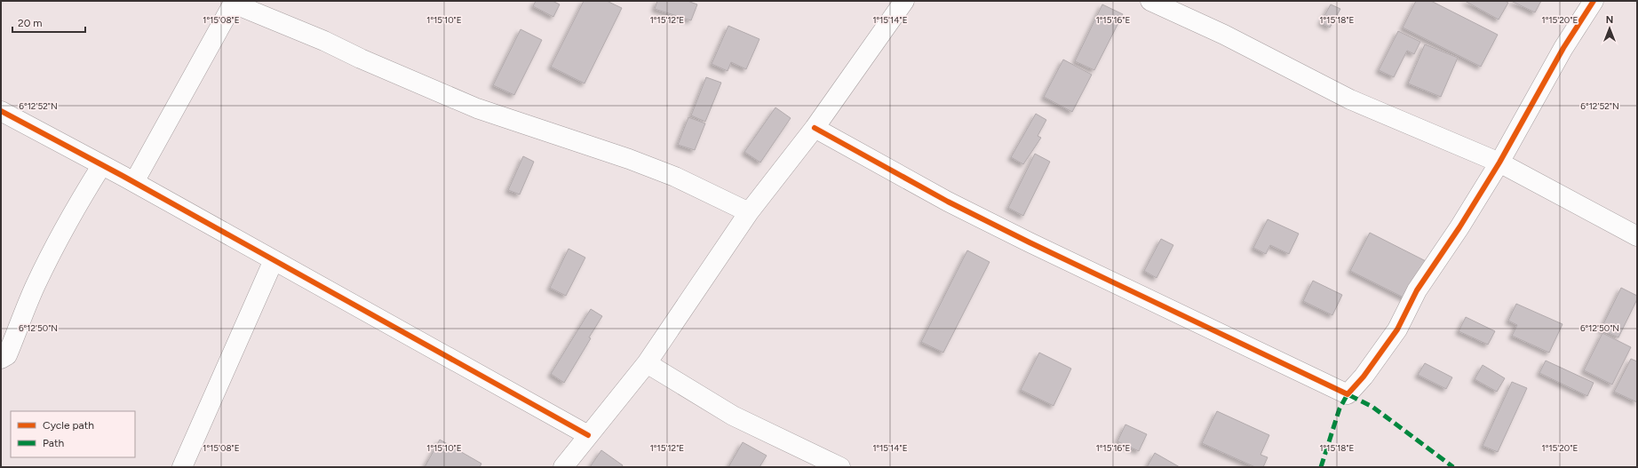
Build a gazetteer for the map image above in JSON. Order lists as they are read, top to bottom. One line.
{"legend":["Cycle path","Path"],"scale_bar":"20 m","north":"top","coordinates":["1°15'08\"E","1°15'10\"E","1°15'12\"E","1°15'14\"E","1°15'16\"E","1°15'18\"E","1°15'20\"E","6°12'52\"N","6°12'50\"N"]}
